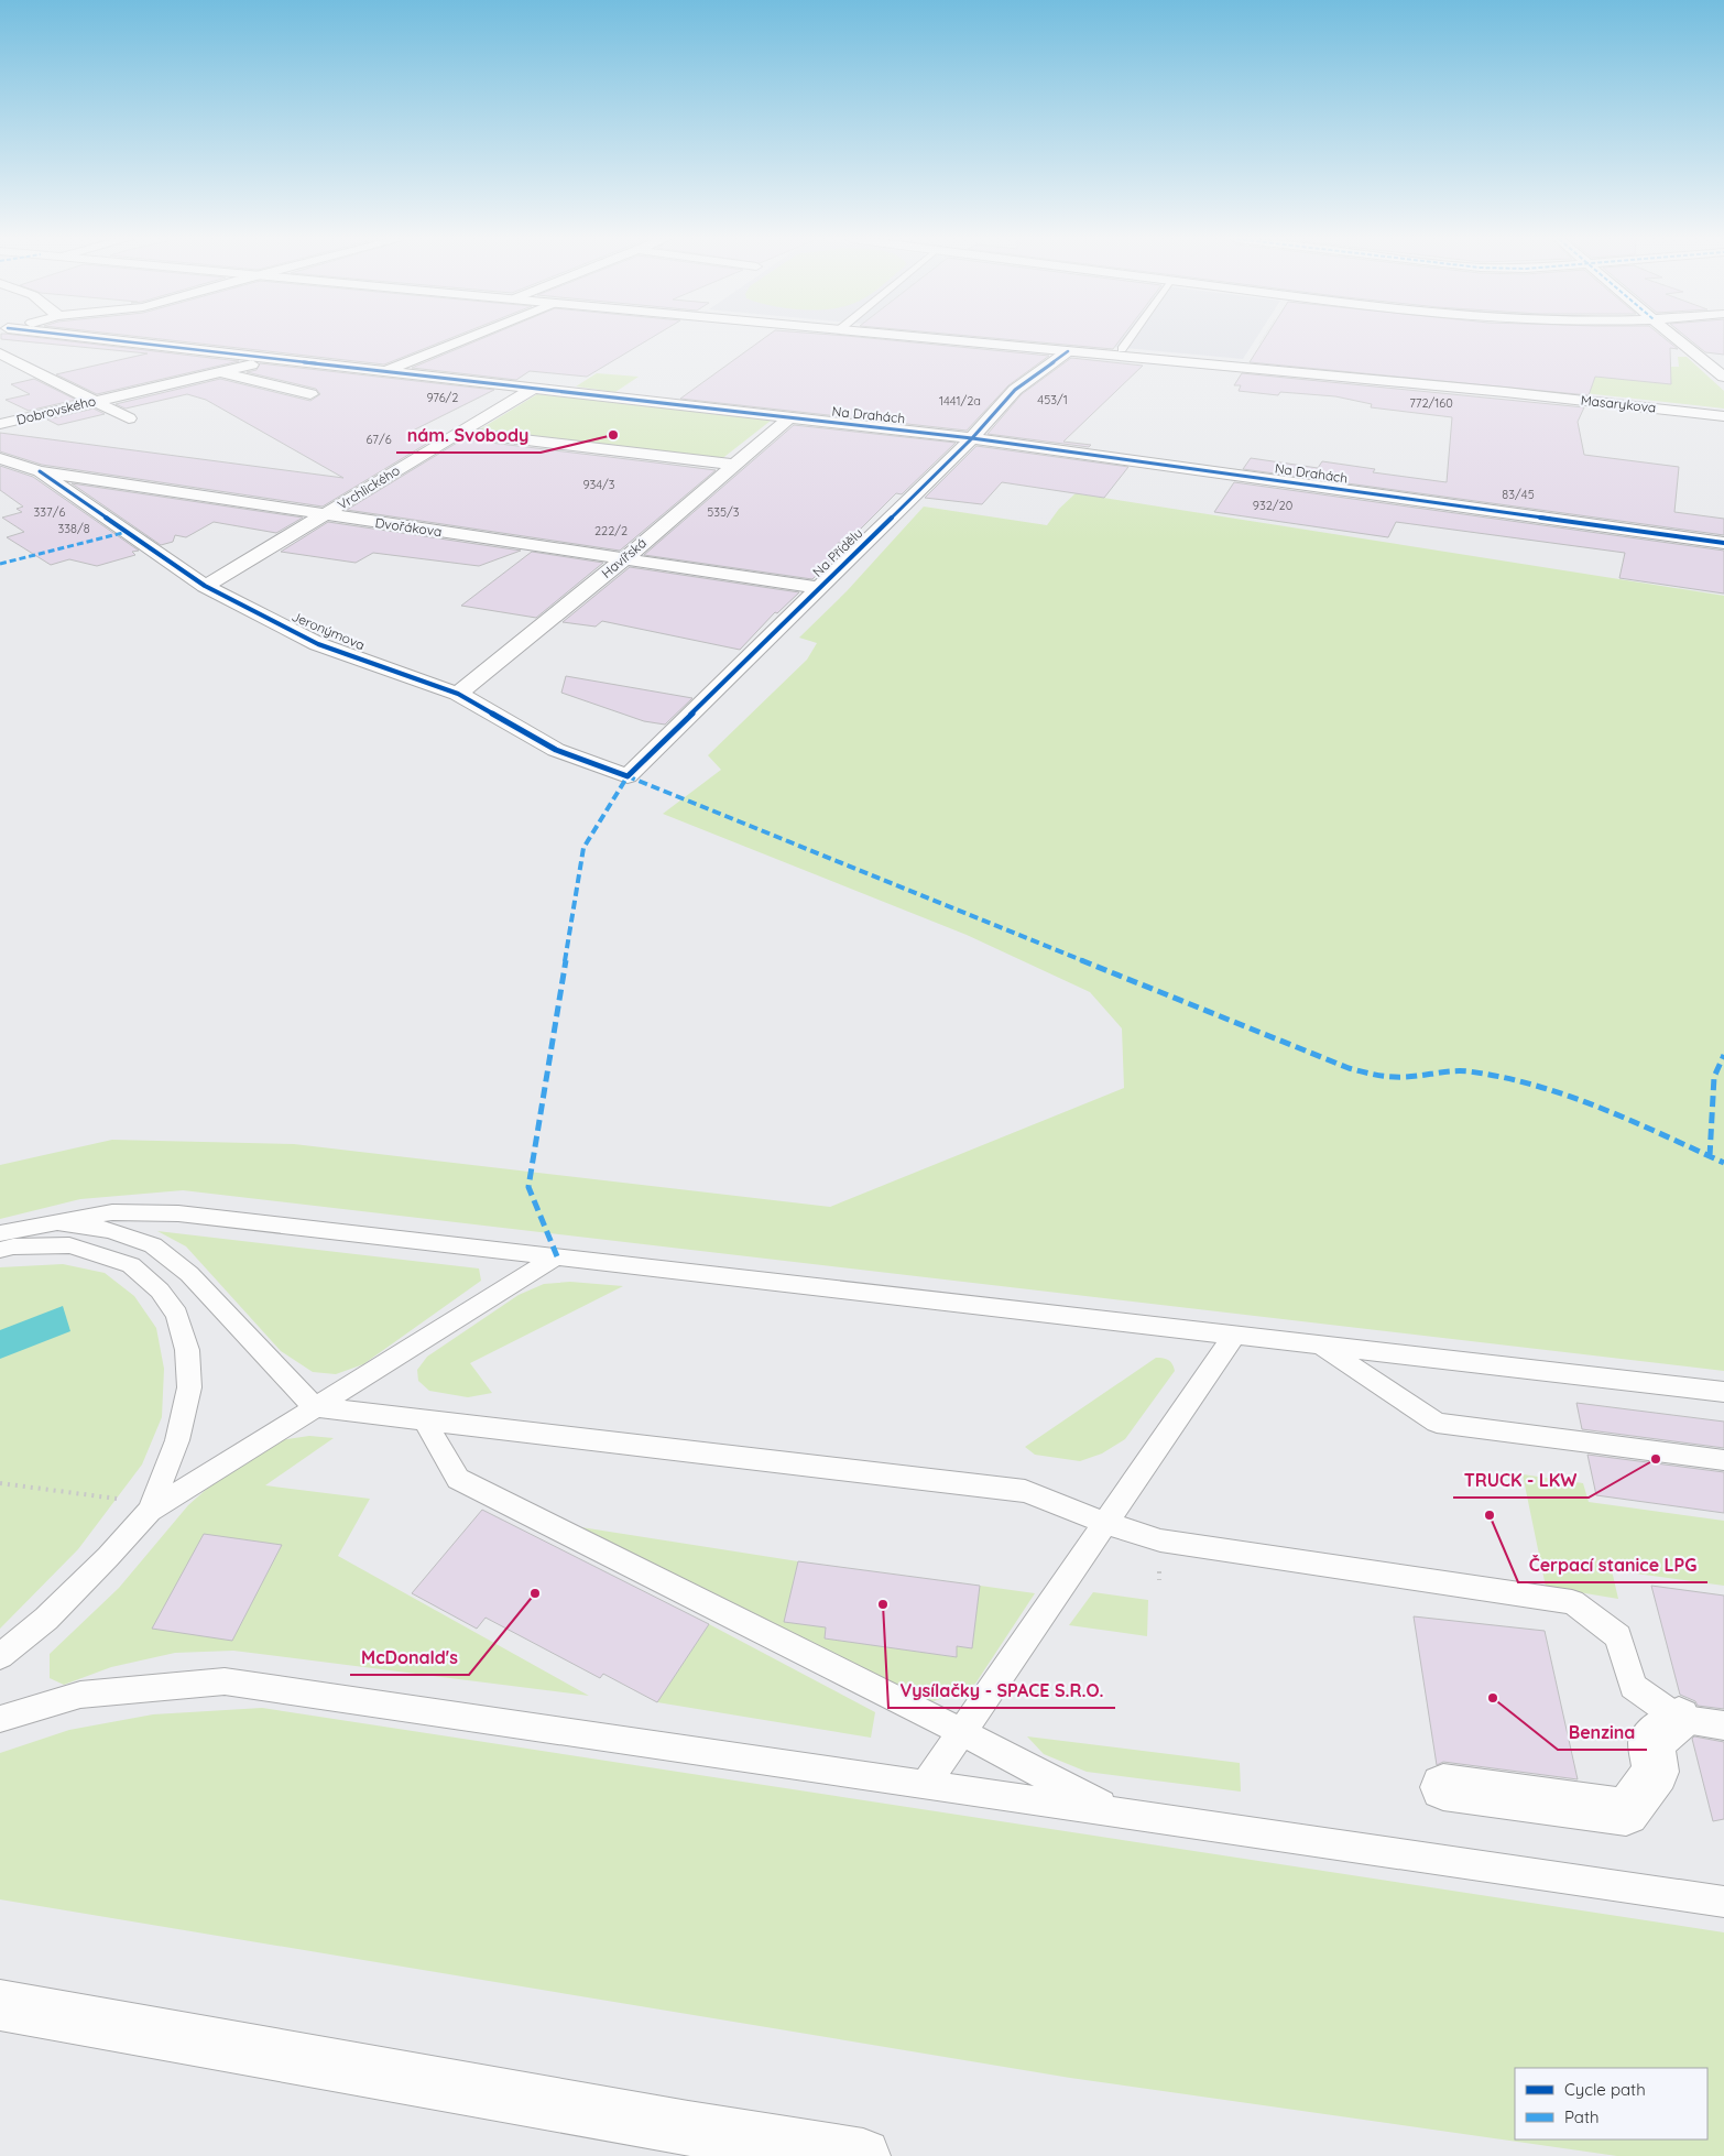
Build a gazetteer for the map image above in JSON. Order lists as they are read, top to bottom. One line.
{"streets":{"main road":["Masarykova","Dobrovského","Na Drahách","Vrchlického","Dvořákova","Na Přídělu","Havířská","Jeronýmova"]},"crossings":[["Masarykova","Na Přídělu"],["Dobrovského","Na Drahách"],["Na Drahách","Vrchlického"],["Na Drahách","Na Přídělu"],["Na Drahách","Havířská"],["Vrchlického","Dvořákova"],["Vrchlického","Jeronýmova"],["Dvořákova","Na Přídělu"],["Dvořákova","Havířská"],["Dvořákova","Jeronýmova"],["Na Přídělu","Jeronýmova"],["Havířská","Jeronýmova"]],"places":["nám. Svobody","TRUCK - LKW","Čerpací stanice LPG","McDonald's","Vysílačky - SPACE S.R.O.","Benzina"],"house_numbers":["976/2","453/1","1441/2a","772/160","67/6","934/3","83/45","932/20","337/6","535/3","338/8","222/2"],"legend":["Cycle path","Path"]}
